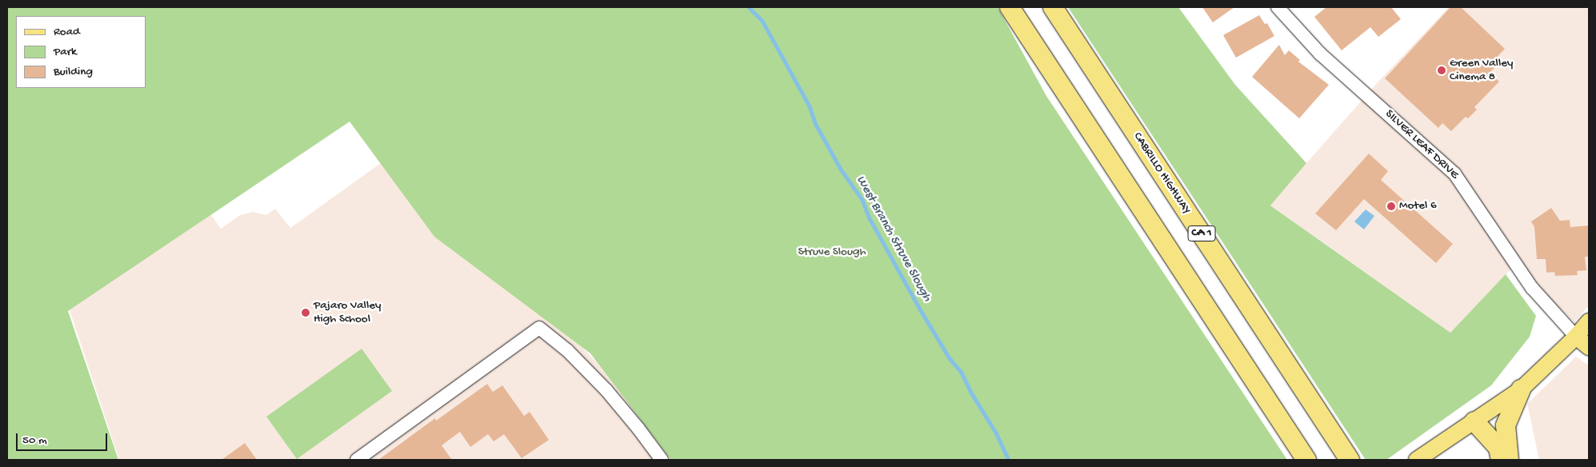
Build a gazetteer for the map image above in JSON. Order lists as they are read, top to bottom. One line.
{"streets":{"highway":["CABRILLO HIGHWAY","CA 1"],"street":["SILVER LEAF DRIVE"]},"water":["West Branch Struve Slough"],"parks":["Struve Slough"],"places":["Green Valley Cinema 8","Motel 6","Pajaro Valley High School"],"legend":["Road","Park","Building"],"scale_bar":"50 m"}
